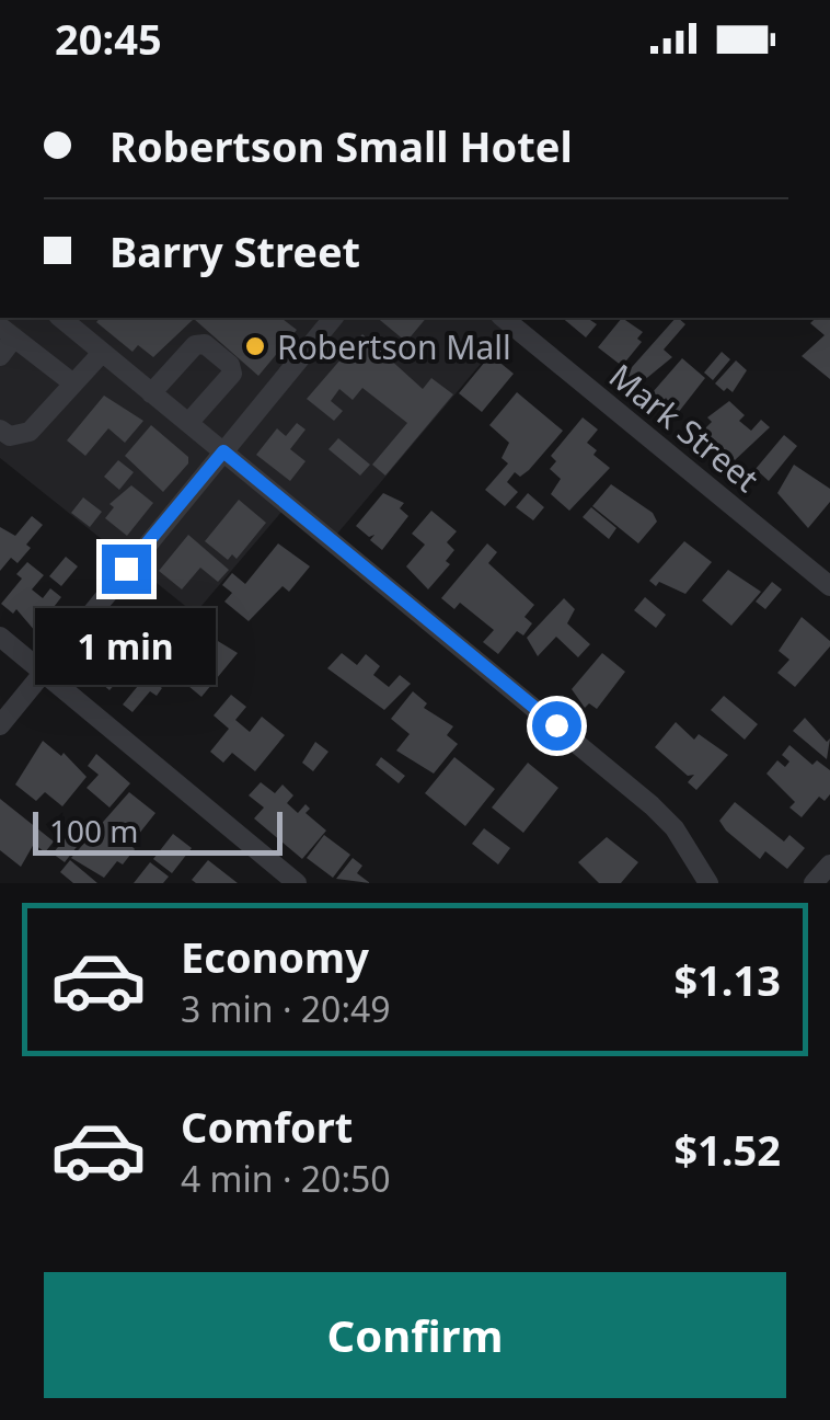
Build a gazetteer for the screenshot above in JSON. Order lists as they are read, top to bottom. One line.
{"streets":{"street":["Mark Street"]},"places":["Robertson Mall"],"scale_bar":"100 m","page":{"status":"20:45","banner":["Robertson Small Hotel","Barry Street"],"bubble":"1 min","scale":"100 m","list":[{"name":"Economy","note":"3 min · 20:49","value":"$1.13"},{"name":"Comfort","note":"4 min · 20:50","value":"$1.52"}],"buttons":"Confirm"}}
